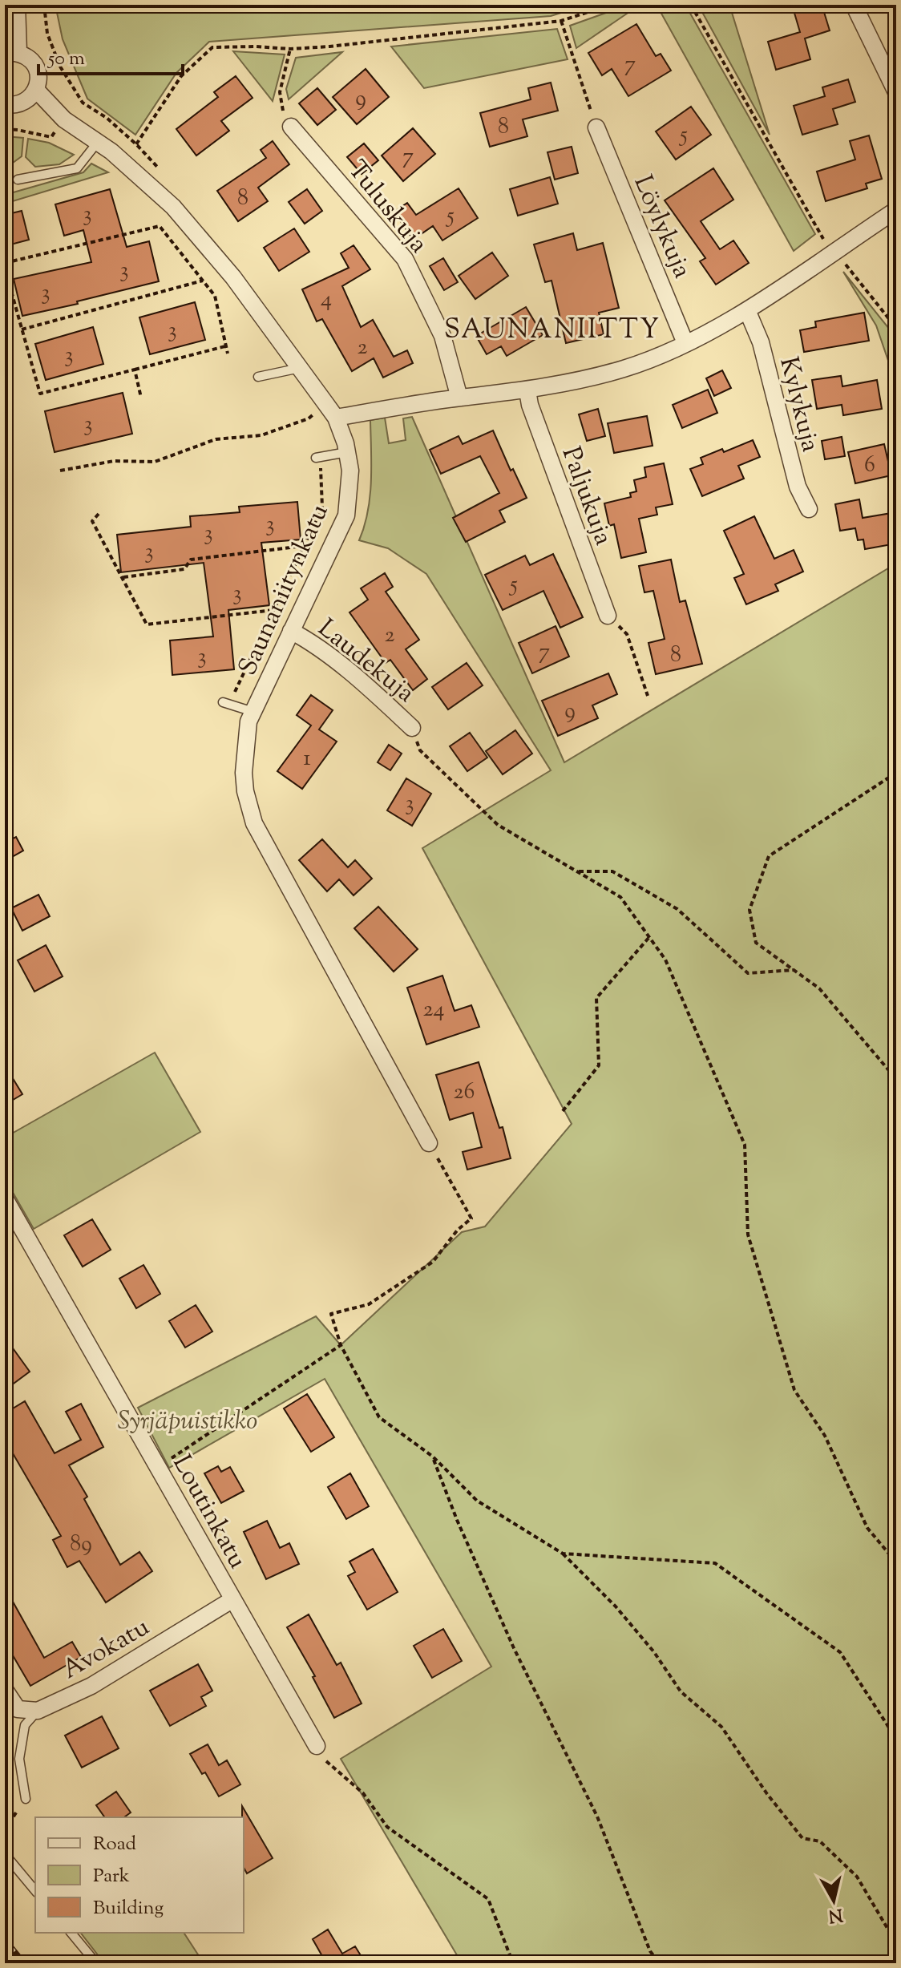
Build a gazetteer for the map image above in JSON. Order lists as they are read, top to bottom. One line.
{"streets":{"street":["Tuluskuja","Löylykuja","Kylykuja","Paljukuja","Saunaniitynkatu","Laudekuja","Loutinkatu","Avokatu"]},"crossings":[["Saunaniitynkatu","Laudekuja"],["Loutinkatu","Avokatu"]],"districts":["SAUNANIITTY"],"parks":["Syrjäpuistikko"],"house_numbers":["7","9","8","5","7","8","3","5","3","3","4","3","2","3","3","6","3","3","3","5","3","2","7","8","3","9","1","3","24","26","89"],"legend":["Road","Park","Building"],"scale_bar":"50 m","north":"bottom"}
